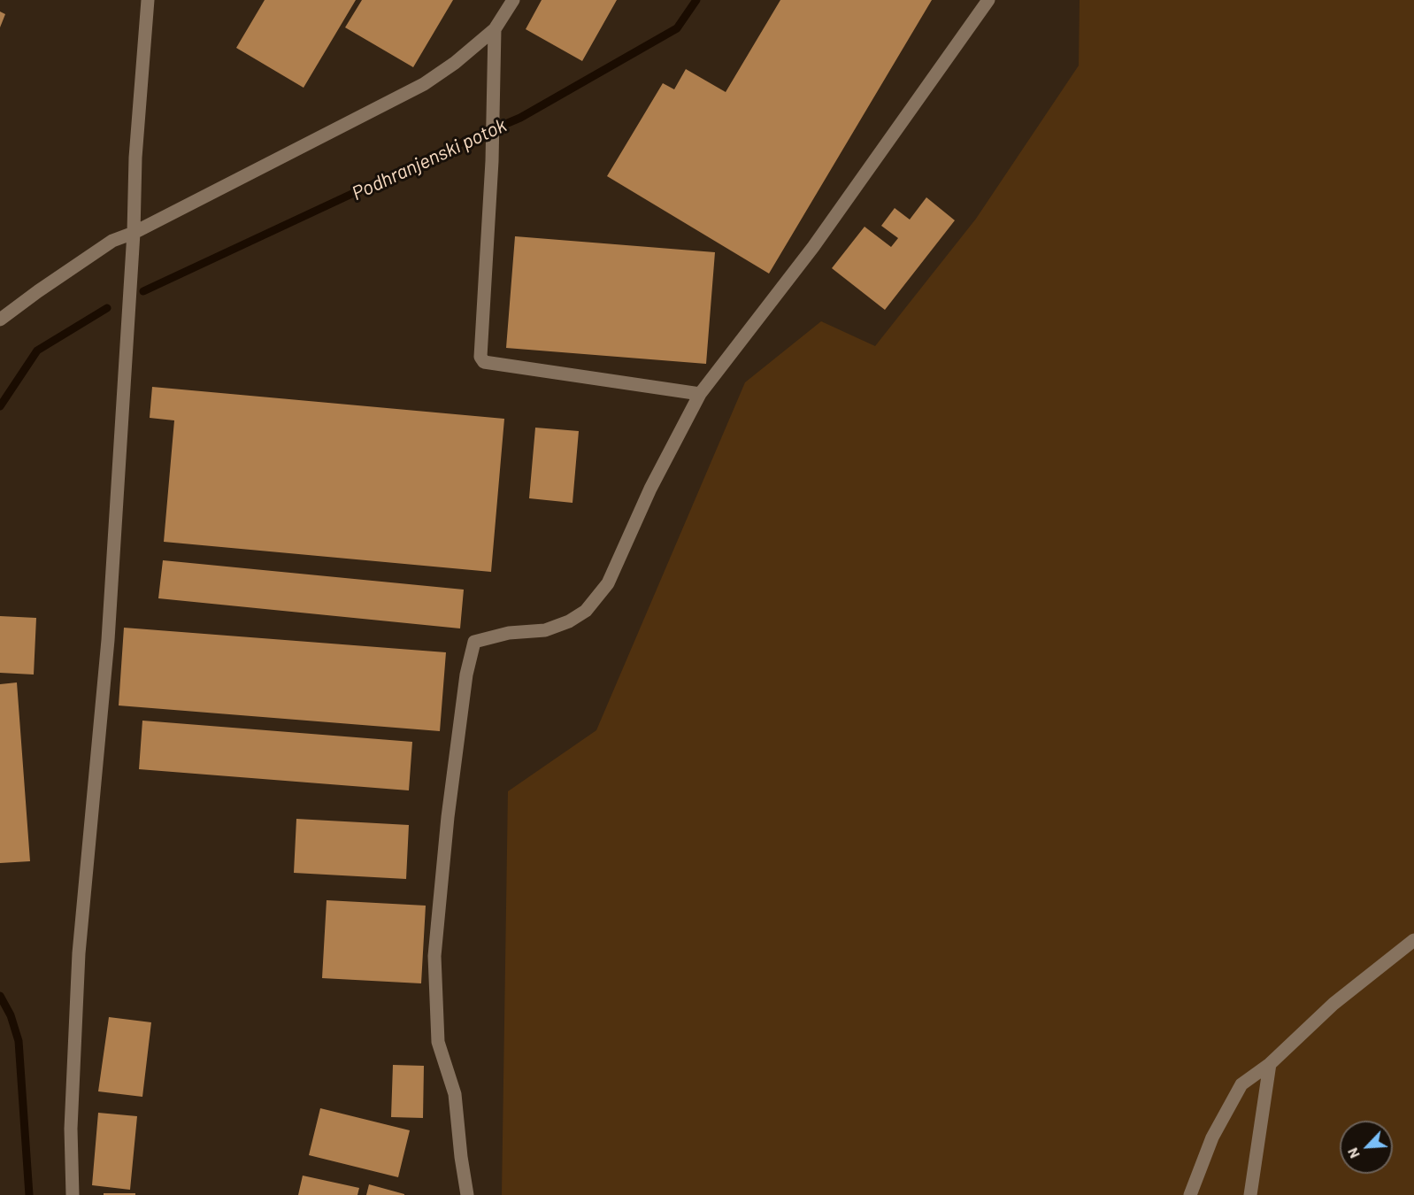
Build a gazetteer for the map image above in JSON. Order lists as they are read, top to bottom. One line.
{"water":["Podhranjenski potok"],"north":"bottom left"}
